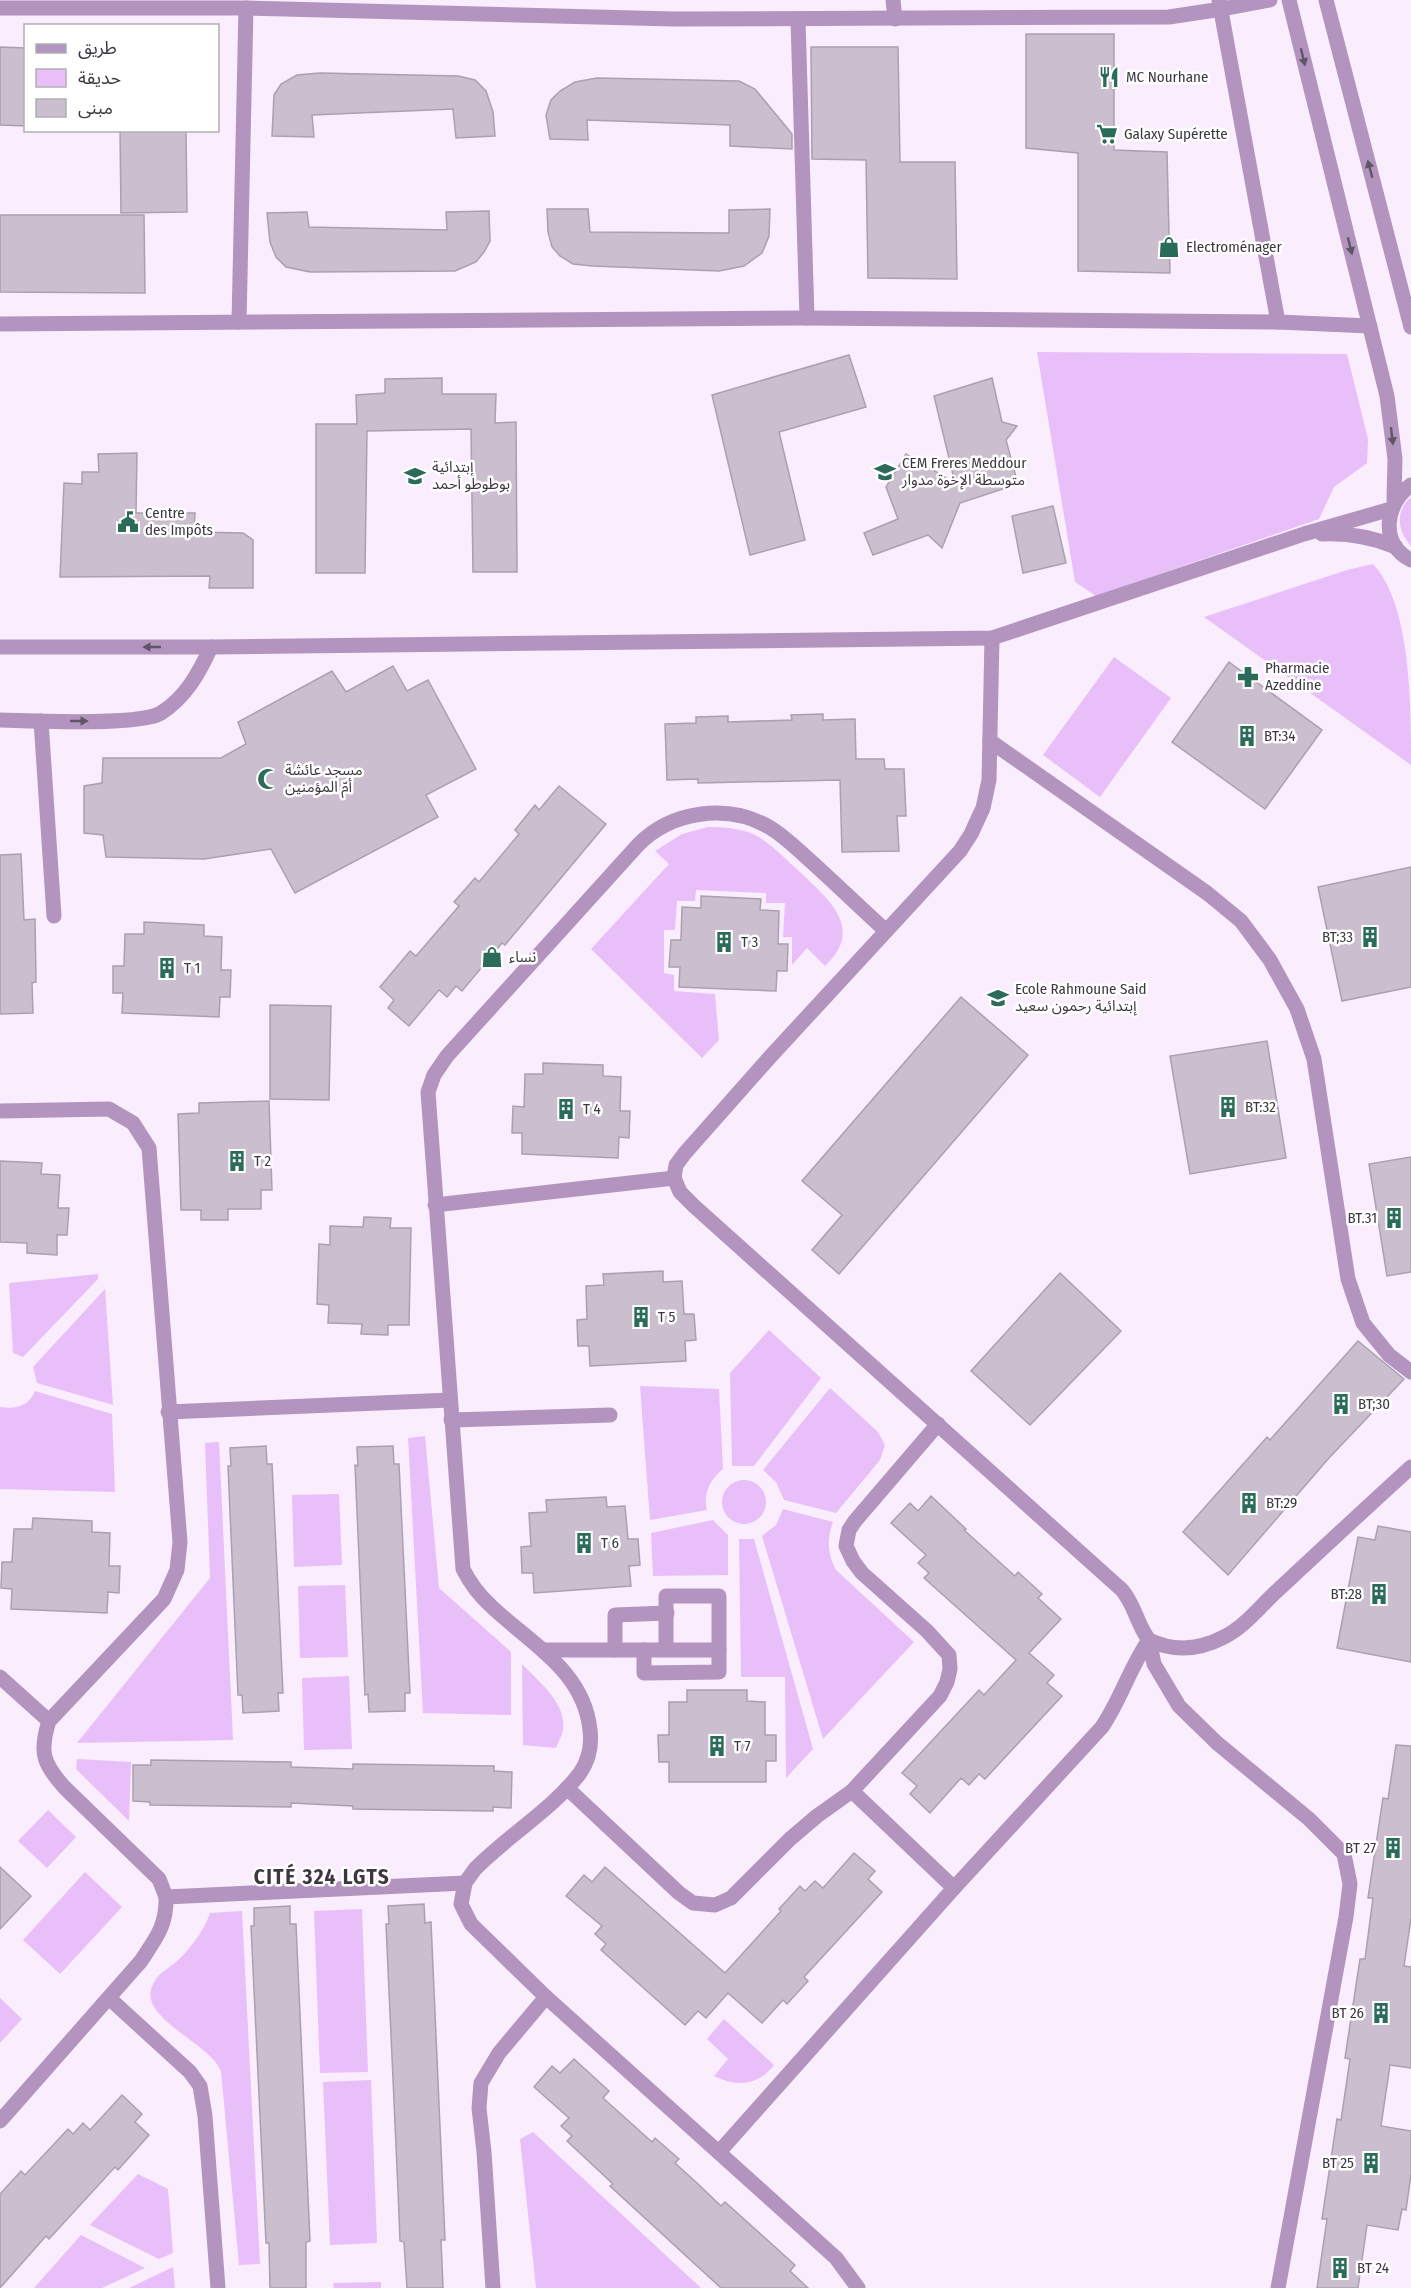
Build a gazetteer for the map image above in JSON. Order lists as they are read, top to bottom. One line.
{"districts":["CITÉ 324 LGTS"],"places":{"restaurant":["MC Nourhane"],"supermarket":["Galaxy Supérette"],"shop":["Electroménager","نساء"],"school or university":["CEM Freres Meddour متوسطة الإخوة مدوار","إبتدائية بوطوطو أحمد","Ecole Rahmoune Said إبتدائية رحمون سعيد"],"public building":["Centre des Impôts"],"pharmacy":["Pharmacie Azeddine"],"building":["BT:34","BT;33","T 3","T 1","BT:32","T 4","T 2","BT.31","T 5","BT;30","BT:29","T 6","BT:28","T 7","BT 27","BT 26","BT 25","BT 24"],"mosque":["مسجد عائشة أمّ المؤمنين"]},"legend":["طريق","حديقة","مبنى"]}
